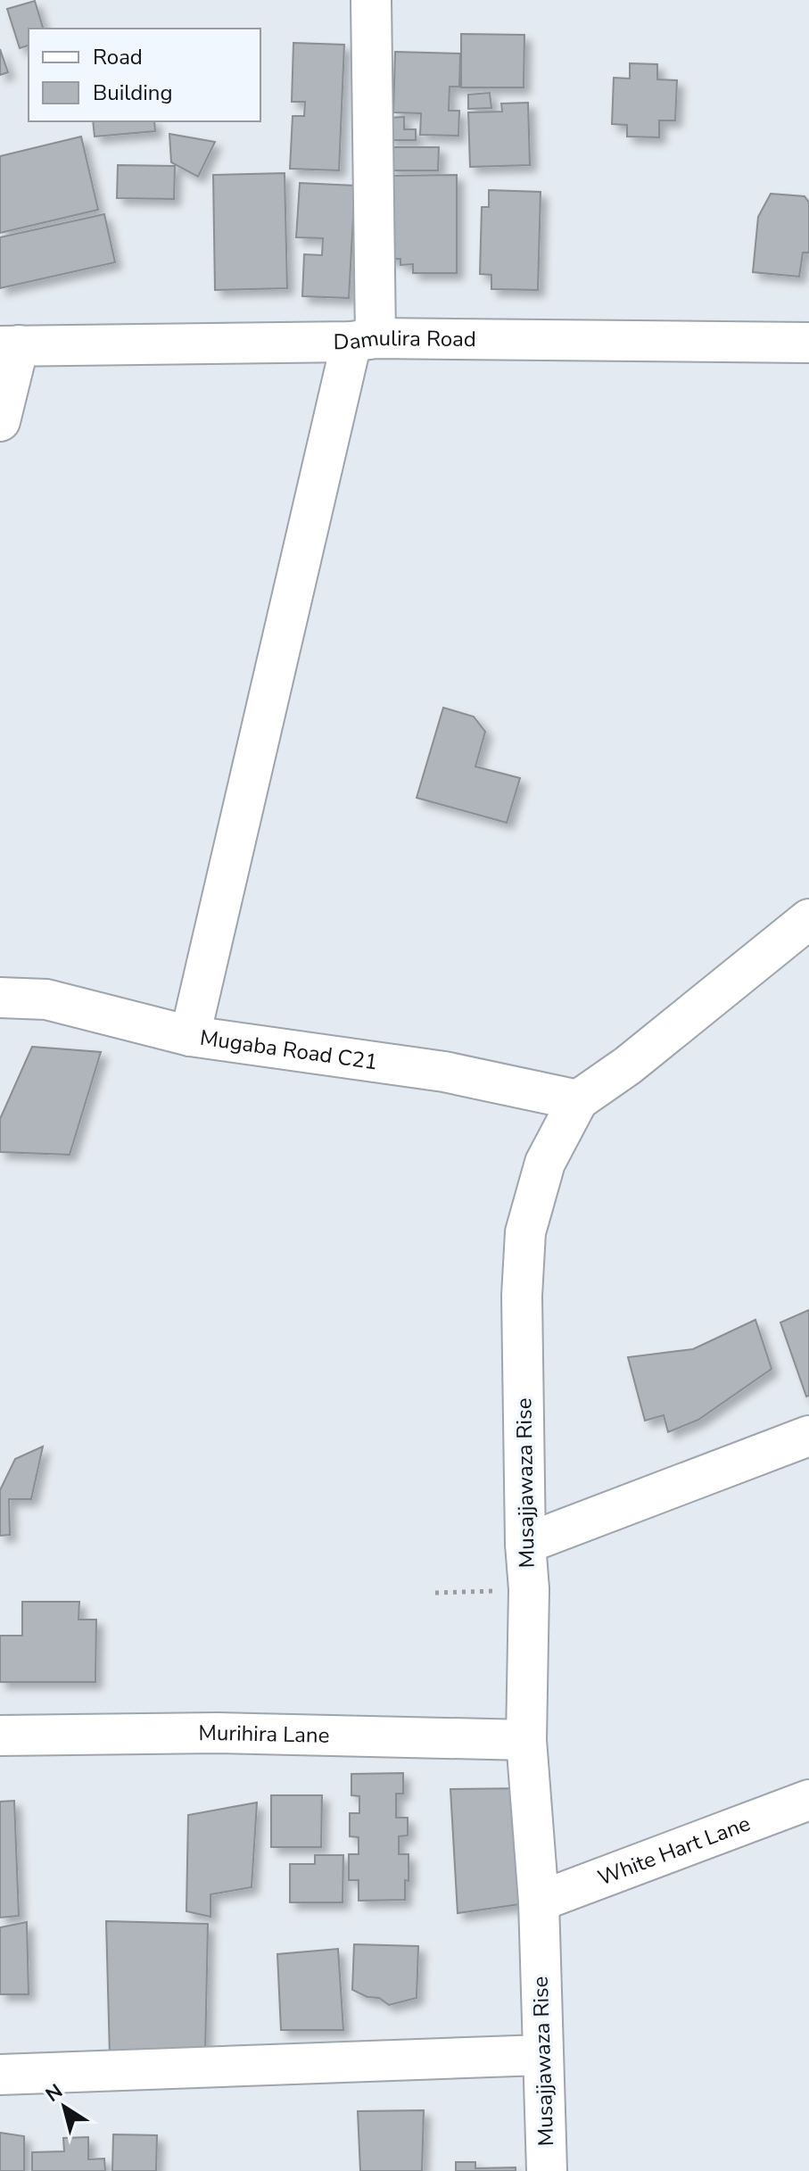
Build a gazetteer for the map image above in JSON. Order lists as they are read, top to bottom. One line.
{"streets":{"street":["Damulira Road","Mugaba Road C21","Musajjawaza Rise","Murihira Lane","White Hart Lane"]},"crossings":[["Mugaba Road C21","Musajjawaza Rise"],["Musajjawaza Rise","Murihira Lane"],["Musajjawaza Rise","White Hart Lane"]],"legend":["Road","Building"],"north":"top left"}
